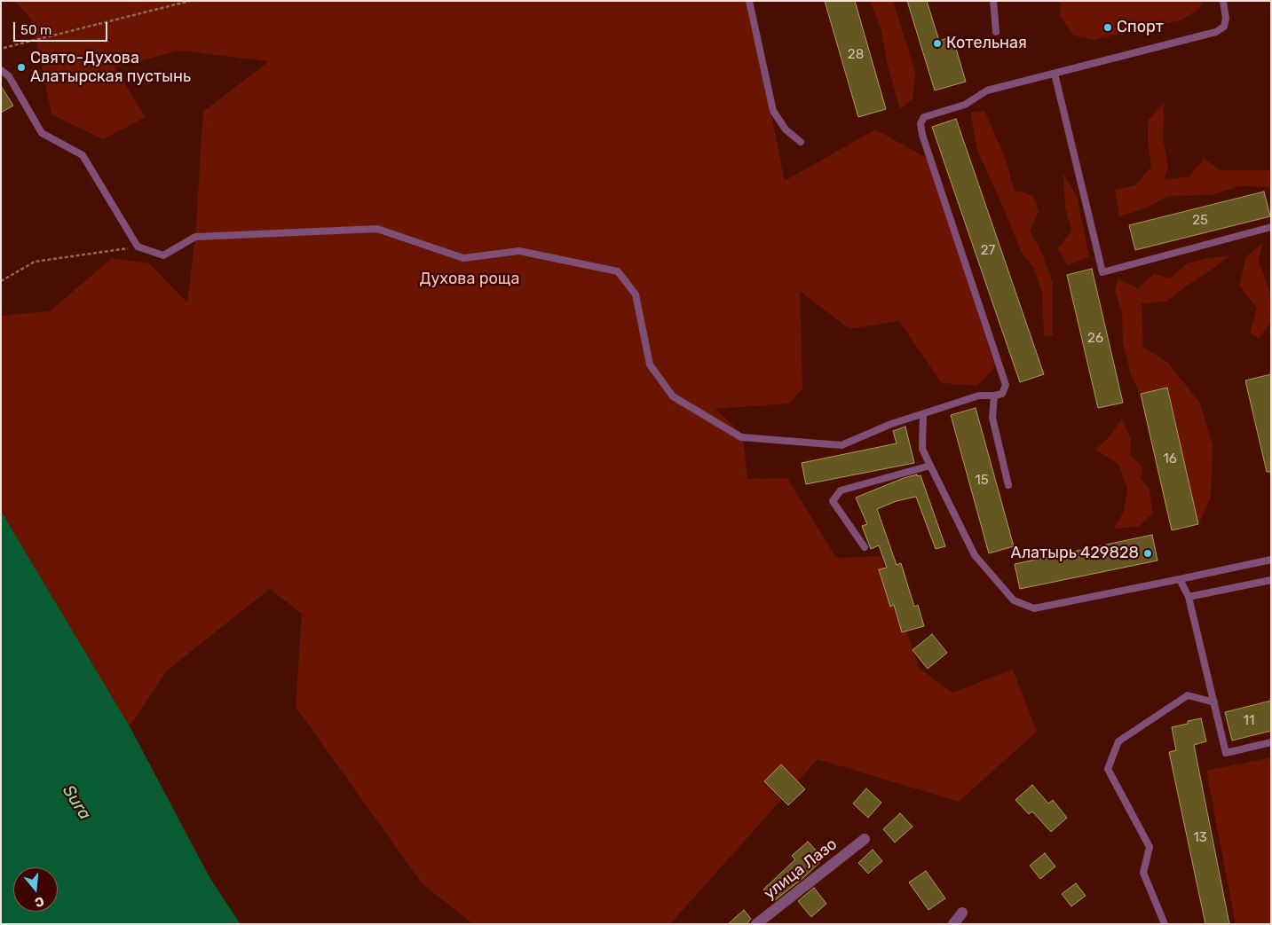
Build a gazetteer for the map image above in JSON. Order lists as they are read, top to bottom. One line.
{"streets":{"street":["улица Лазо"]},"water":["Sura"],"parks":["Духова роща"],"places":["Спорт","Котельная","Свято-Духова Алатырская пустынь","Алатырь 429828"],"house_numbers":["28","25","27","26","16","15","11","13"],"scale_bar":"50 m","north":"bottom"}
